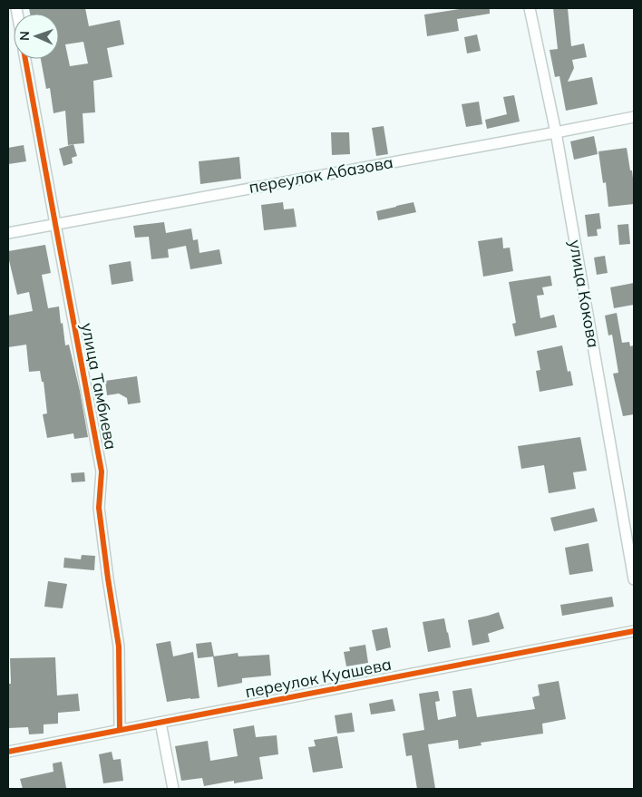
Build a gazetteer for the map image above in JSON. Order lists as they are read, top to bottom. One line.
{"streets":{"street":["переулок Абазова","улица Кокова","улица Тамбиева","переулок Куашева"]},"crossings":[["переулок Абазова","улица Кокова"],["переулок Абазова","улица Тамбиева"],["улица Тамбиева","переулок Куашева"]],"north":"left"}
